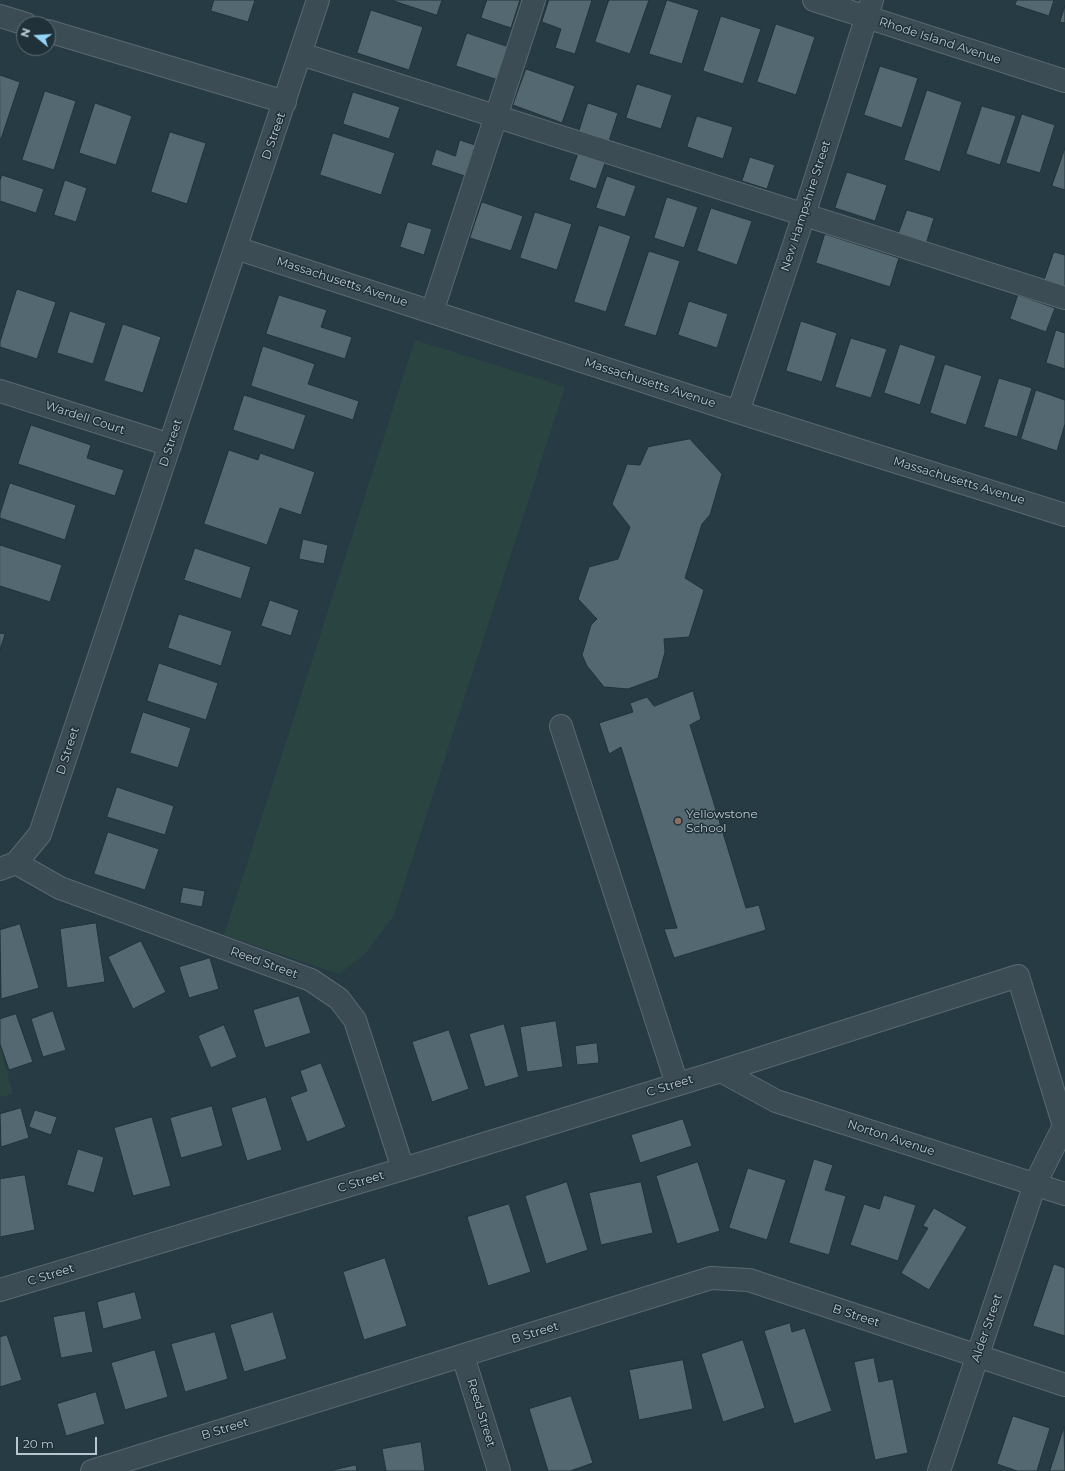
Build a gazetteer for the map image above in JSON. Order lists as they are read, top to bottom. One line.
{"streets":{"street":["Rhode Island Avenue","D Street","New Hampshire Street","Massachusetts Avenue","Wardell Court","Reed Street","C Street","Norton Avenue","B Street","Alder Street"]},"crossings":[["Rhode Island Avenue","New Hampshire Street"],["D Street","Massachusetts Avenue"],["D Street","Wardell Court"],["D Street","Reed Street"],["New Hampshire Street","Massachusetts Avenue"],["Reed Street","C Street"],["Reed Street","B Street"],["C Street","Norton Avenue"],["C Street","Alder Street"],["Norton Avenue","Alder Street"],["B Street","Alder Street"]],"places":["Yellowstone School"],"scale_bar":"20 m","north":"left"}
